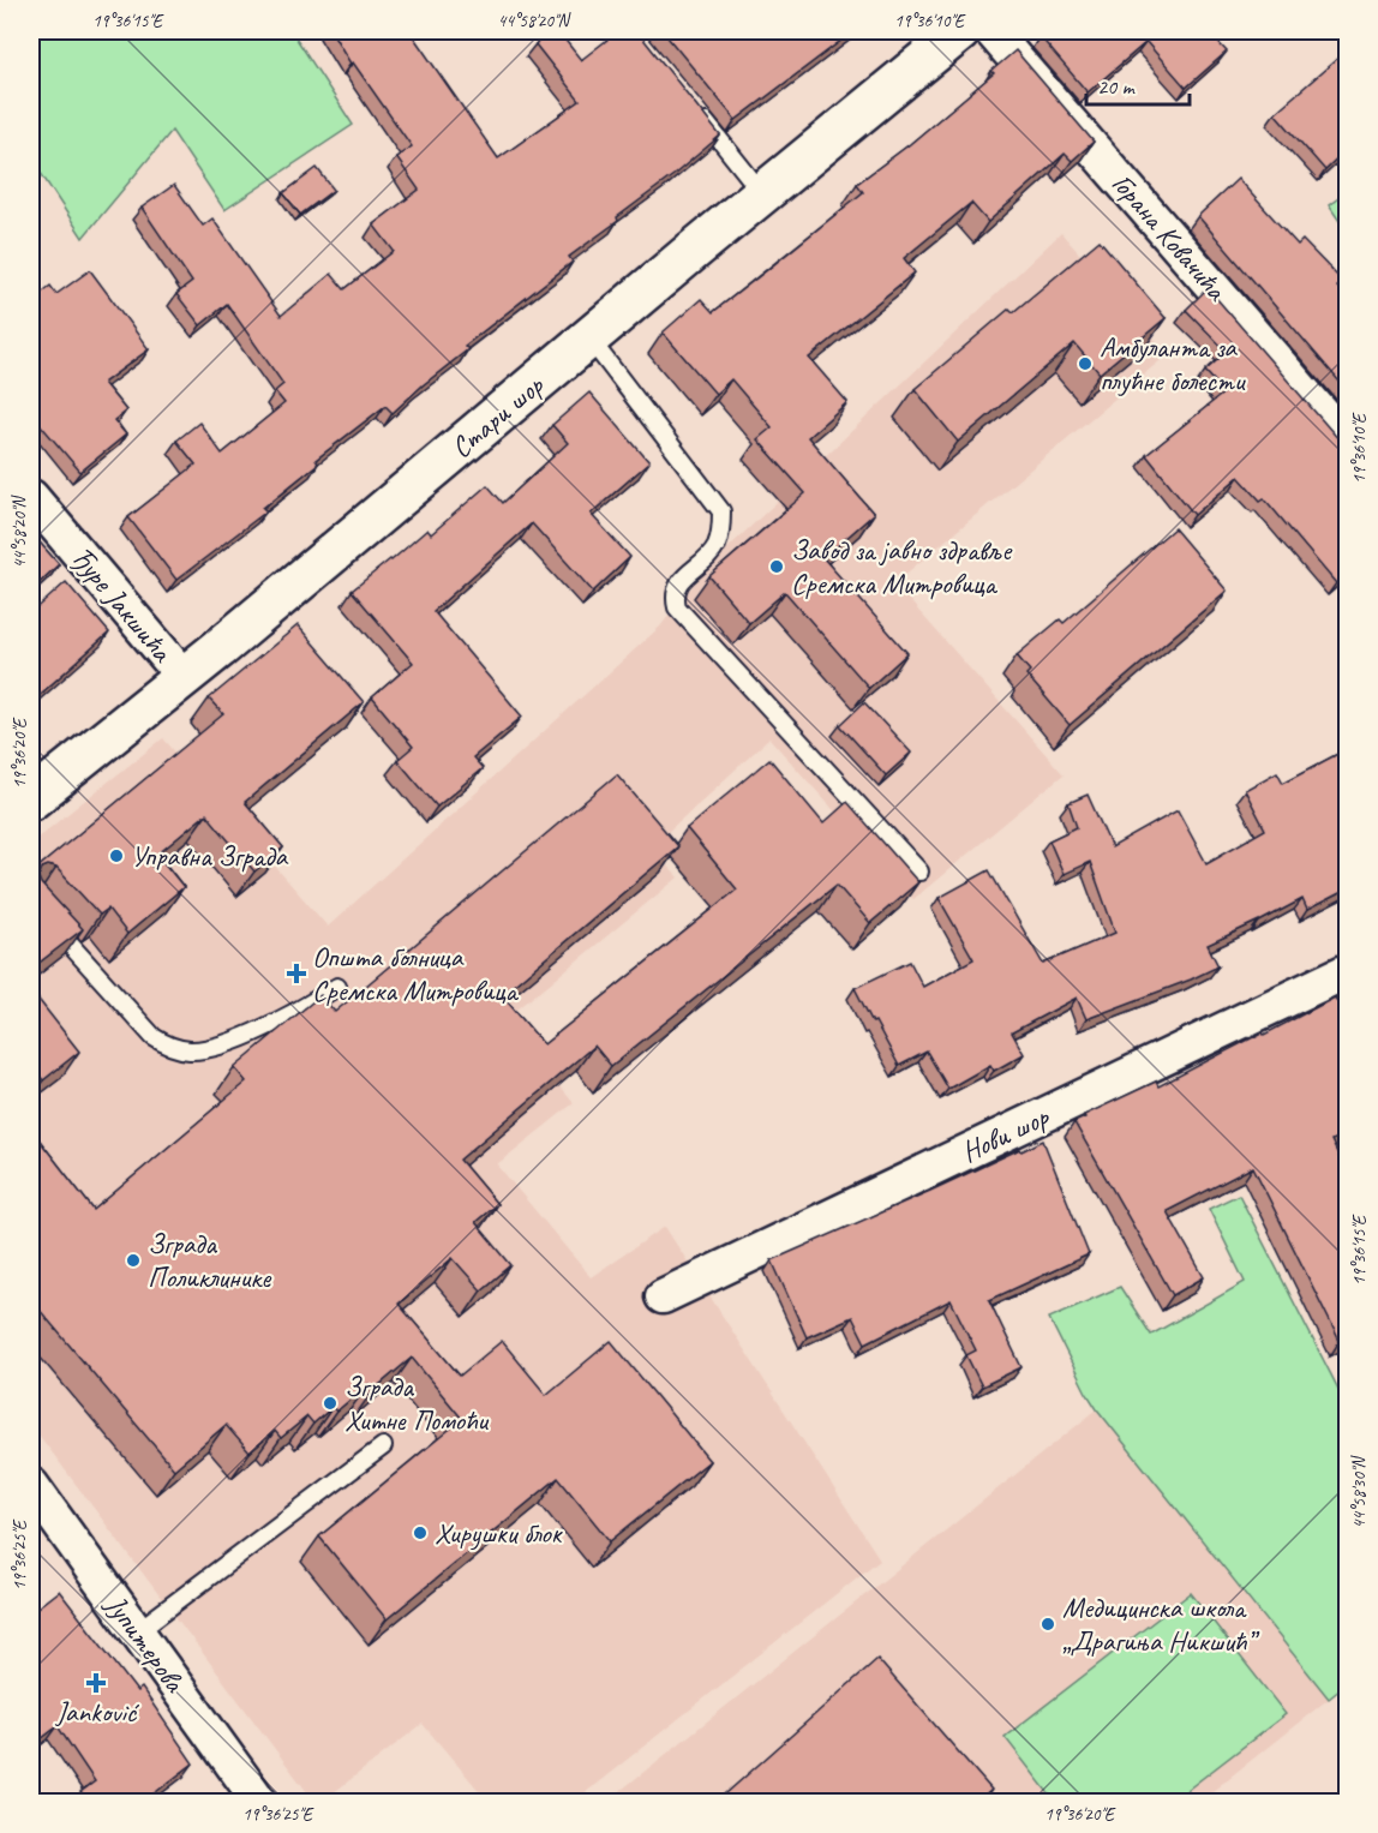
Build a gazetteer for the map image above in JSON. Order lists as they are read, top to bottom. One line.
{"streets":{"main road":["Стари шор"],"street":["Горана Ковачића","Ђуре Јакшића","Нови шор","Јупитерова"]},"crossings":[["Стари шор","Ђуре Јакшића"]],"places":{"other":["Амбуланта за плућне болести","Завод за јавно здравље Сремска Митровица","Управна Зграда","Зграда Поликлинике","Зграда Хитне Помоћи","Хирушки блок","Медицинска школа „Драгиња Никшић”"],"health":["Општа болница Сремска Митровица","Janković"]},"scale_bar":"20 m","coordinates":["19°36'15\"E","44°58'20\"N","19°36'10\"E","19°36'20\"E","44°58'30\"N","19°36'25\"E"]}
